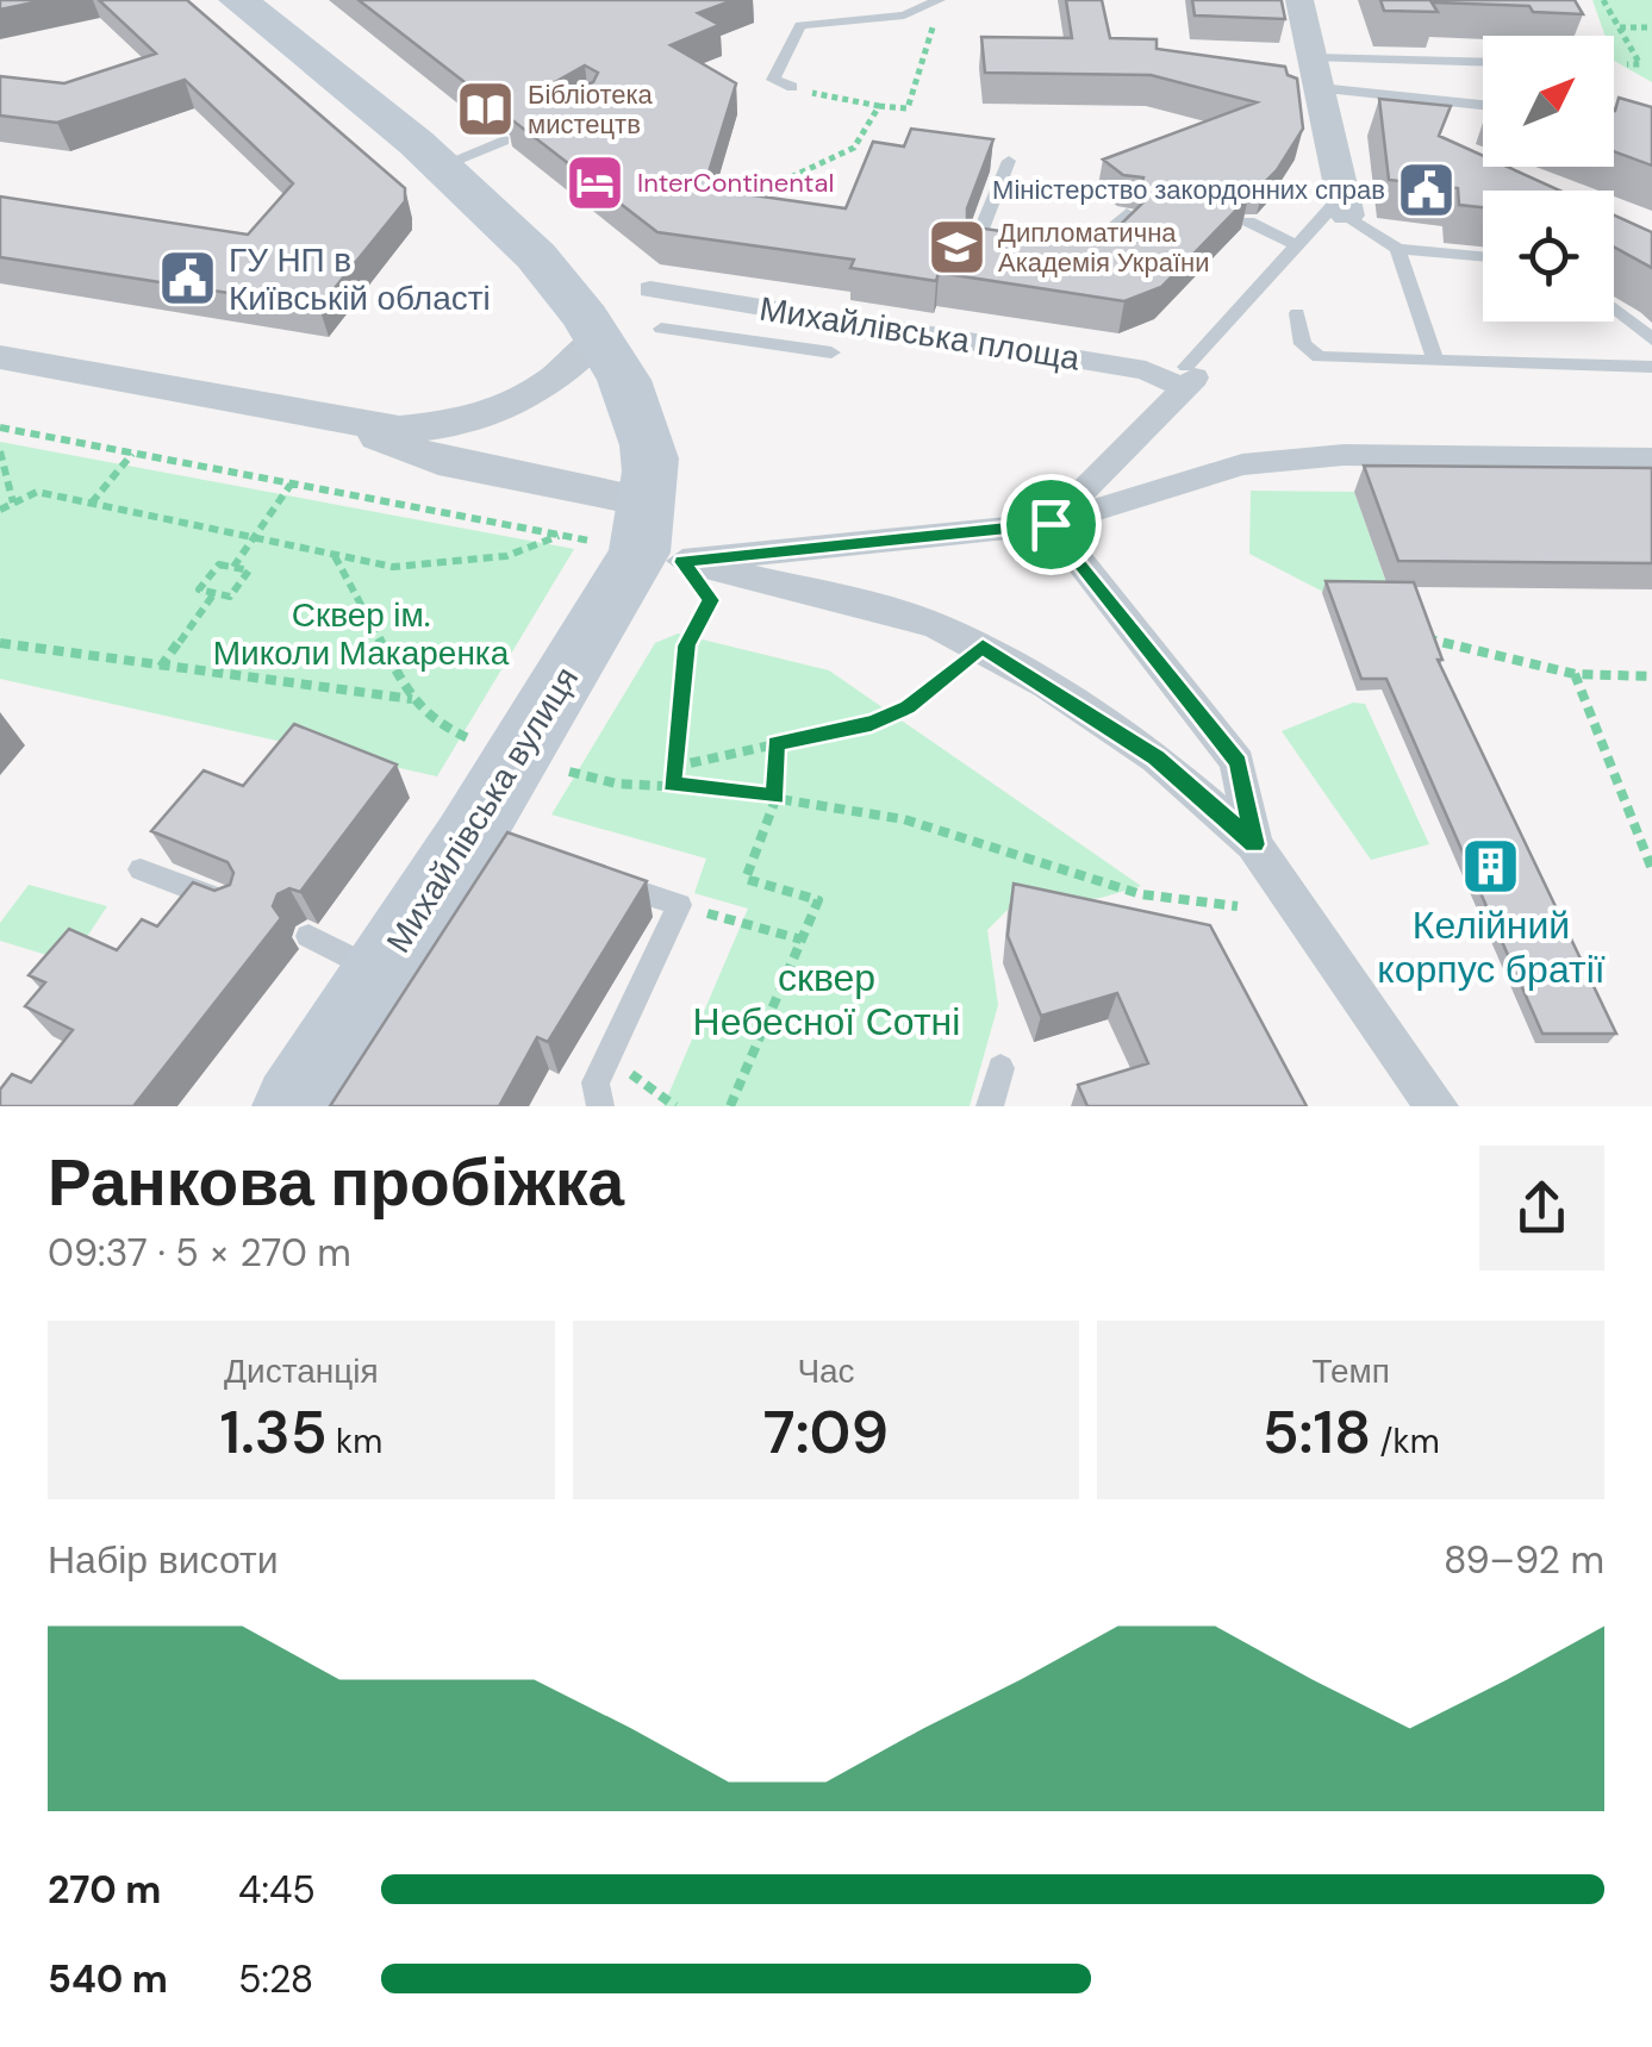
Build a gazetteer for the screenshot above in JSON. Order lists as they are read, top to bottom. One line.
{"streets":{"main road":["Михайлівська вулиця"],"street":["Михайлівська площа"]},"parks":["Сквер ім. Миколи Макаренка","сквер Небесної Сотні"],"places":{"library":["Бібліотека мистецтв"],"hotel":["InterContinental"],"public building":["Міністерство закордонних справ","ГУ НП в Київській області"],"school or university":["Дипломатична Академія України"],"building":["Келійний корпус братії"]},"north":"top right","page":{"heading":["Ранкова пробіжка","09:37 · 5 × 270 m"],"stats":[["Дистанція","1.35 km"],["Час","7:09"],["Темп","5:18 /km"]],"chart":["Набір висоти","89–92 m"],"list":[{"name":"270 m","note":"4:45"},{"name":"540 m","note":"5:28"}]}}
